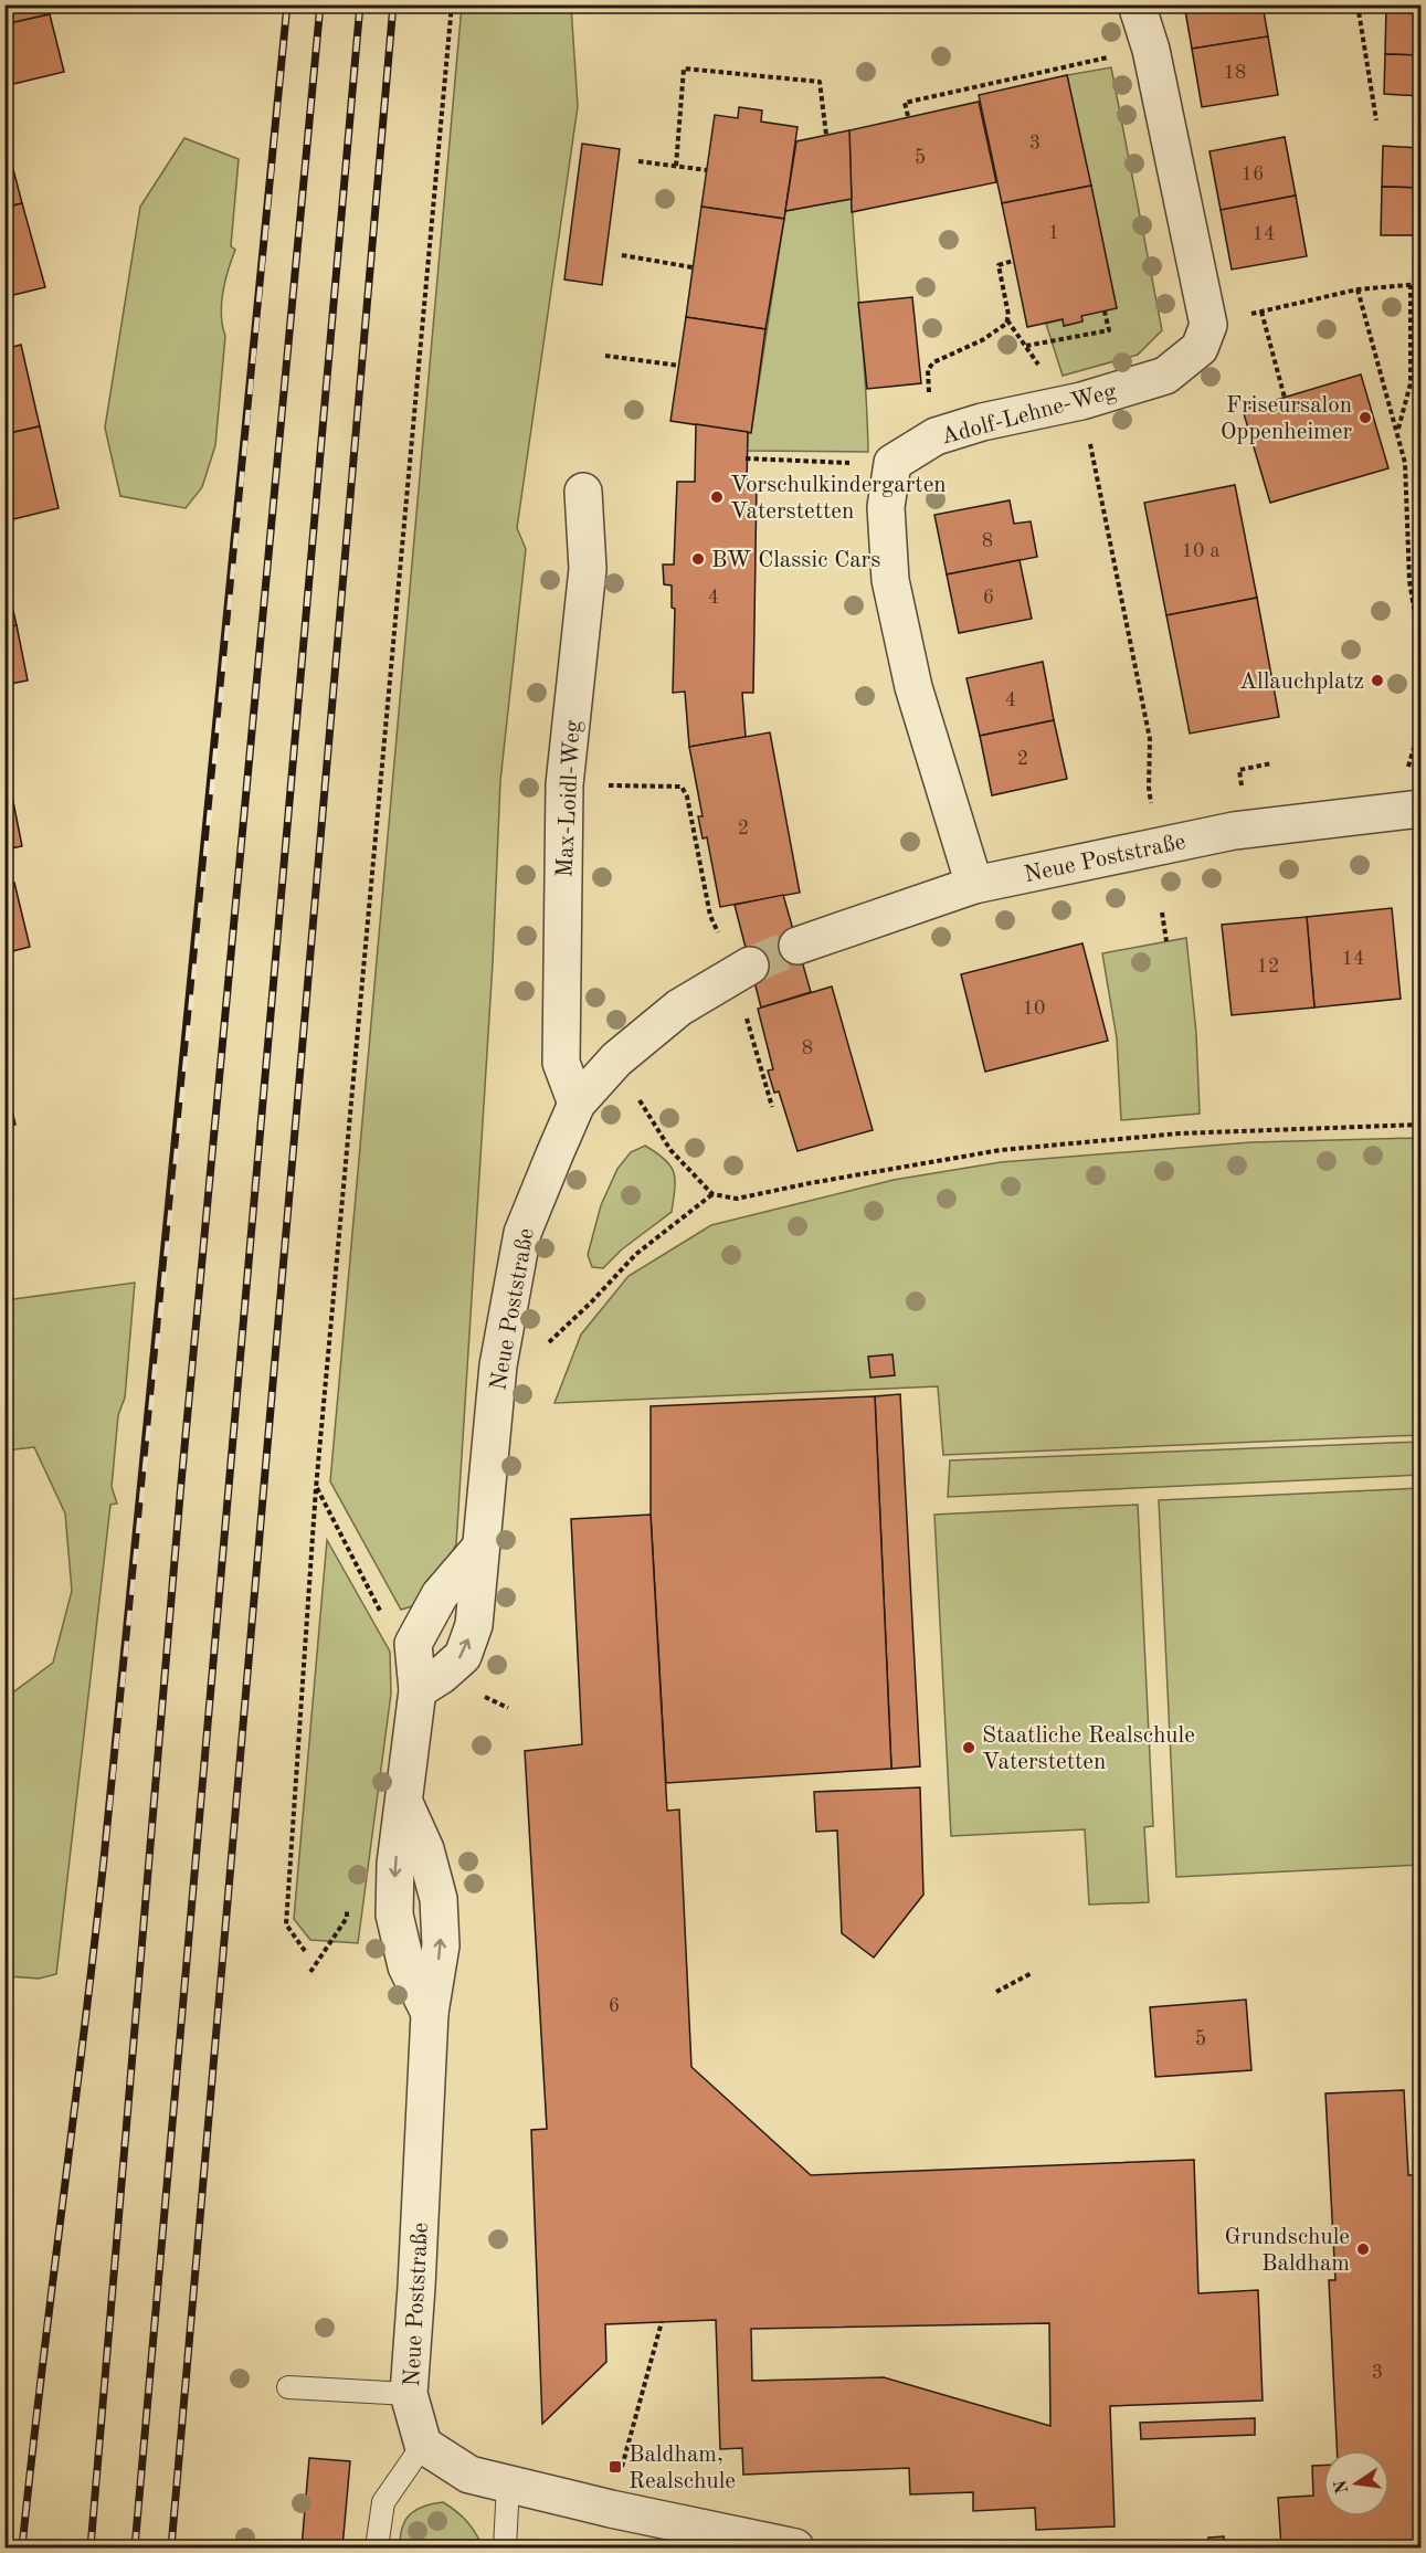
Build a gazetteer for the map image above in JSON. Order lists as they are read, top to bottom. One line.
{"streets":{"street":["Adolf-Lehne-Weg","Max-Loidl-Weg","Neue Poststraße"]},"crossings":[["Max-Loidl-Weg","Neue Poststraße"]],"places":{"other":["Friseursalon Oppenheimer","Vorschulkindergarten Vaterstetten","BW Classic Cars","Allauchplatz","Staatliche Realschule Vaterstetten","Grundschule Baldham"],"transit":["Baldham, Realschule"]},"house_numbers":["18","3","5","16","1","14","8","10 a","4","6","4","2","2","14","12","10","8","6","5","3"],"north":"left"}
